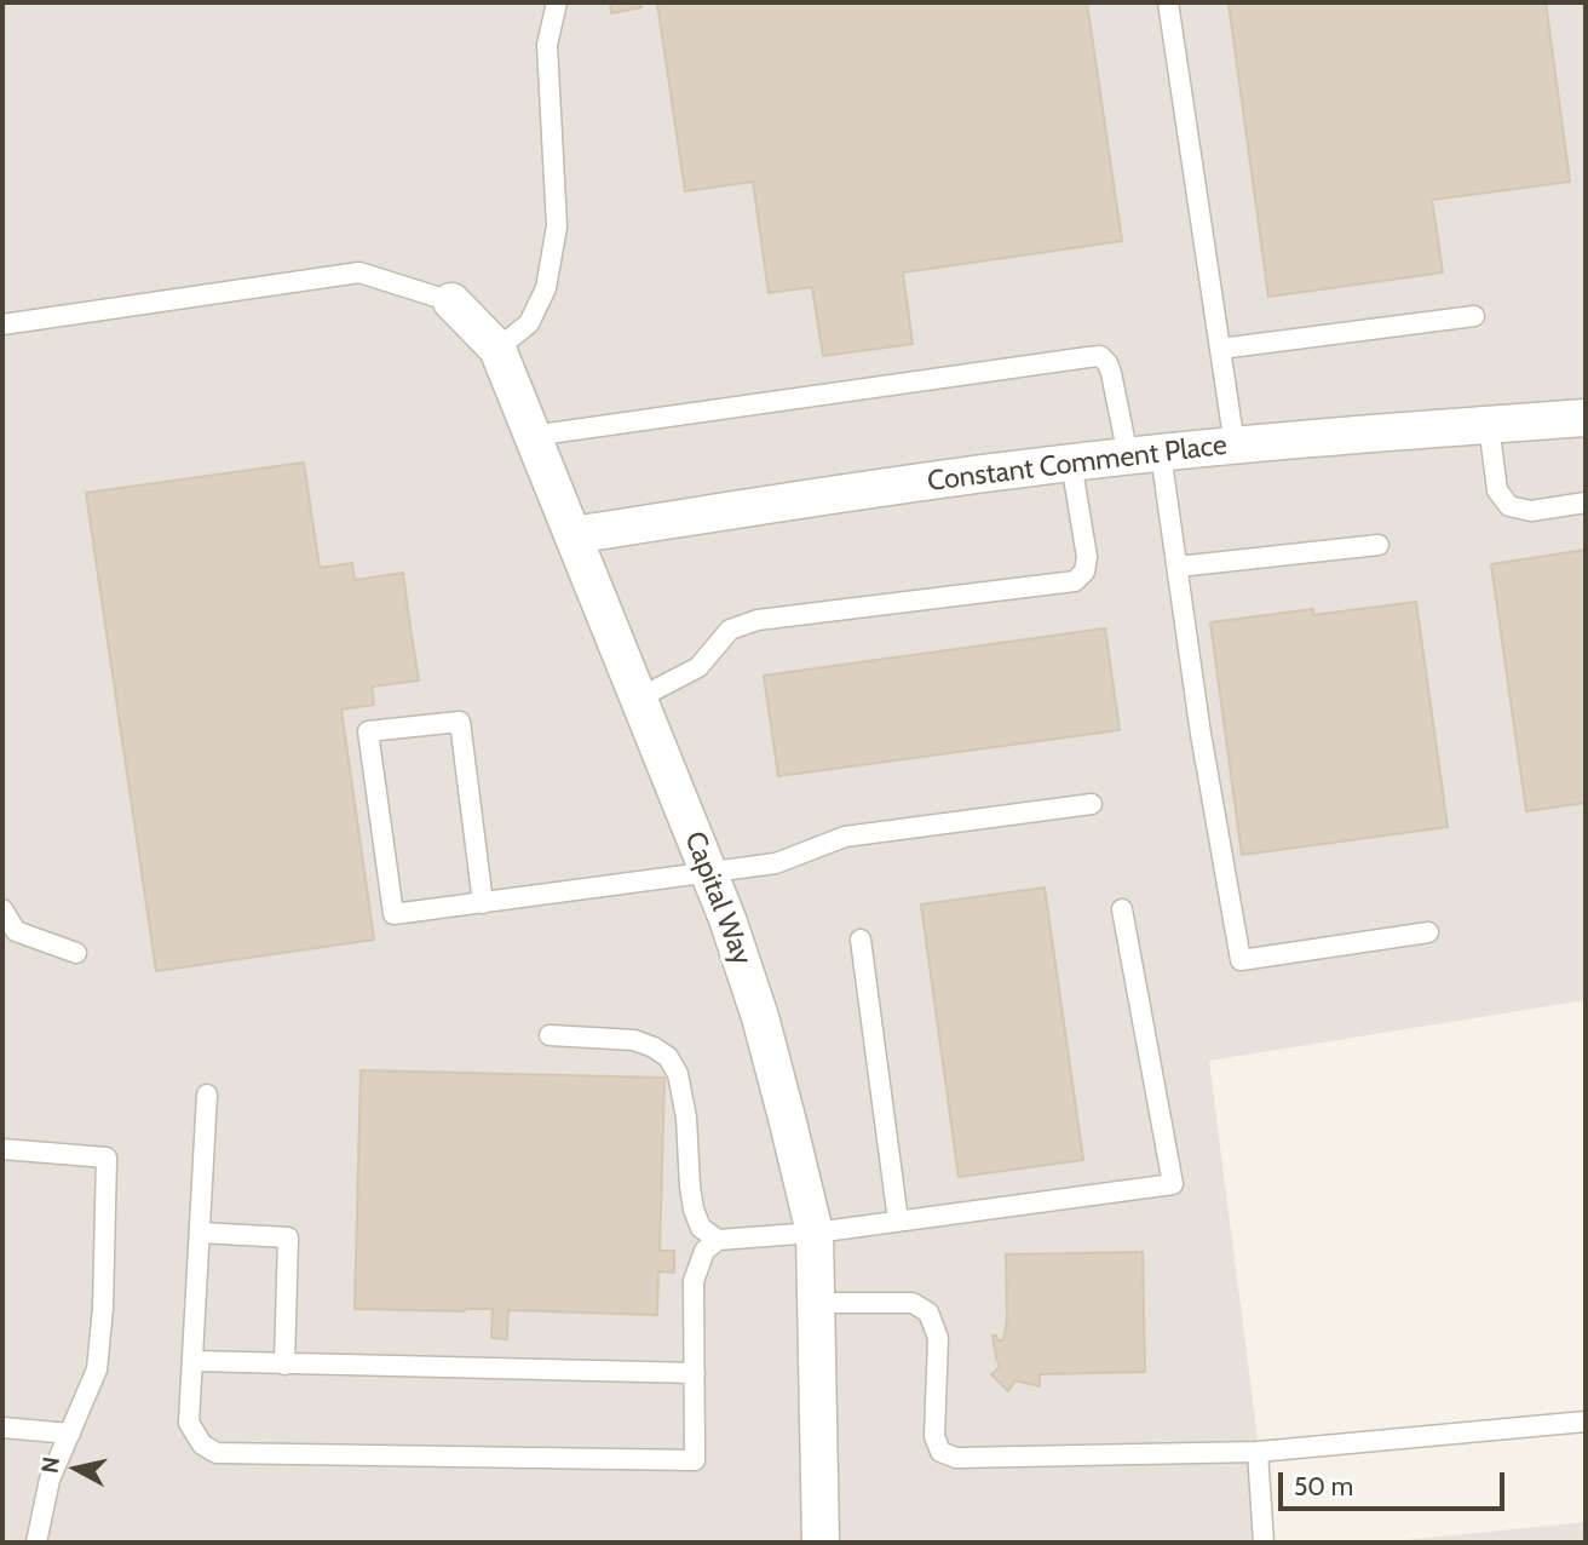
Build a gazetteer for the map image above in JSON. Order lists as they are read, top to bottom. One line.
{"streets":{"street":["Constant Comment Place","Capital Way"]},"crossings":[["Constant Comment Place","Capital Way"]],"scale_bar":"50 m","north":"left"}
